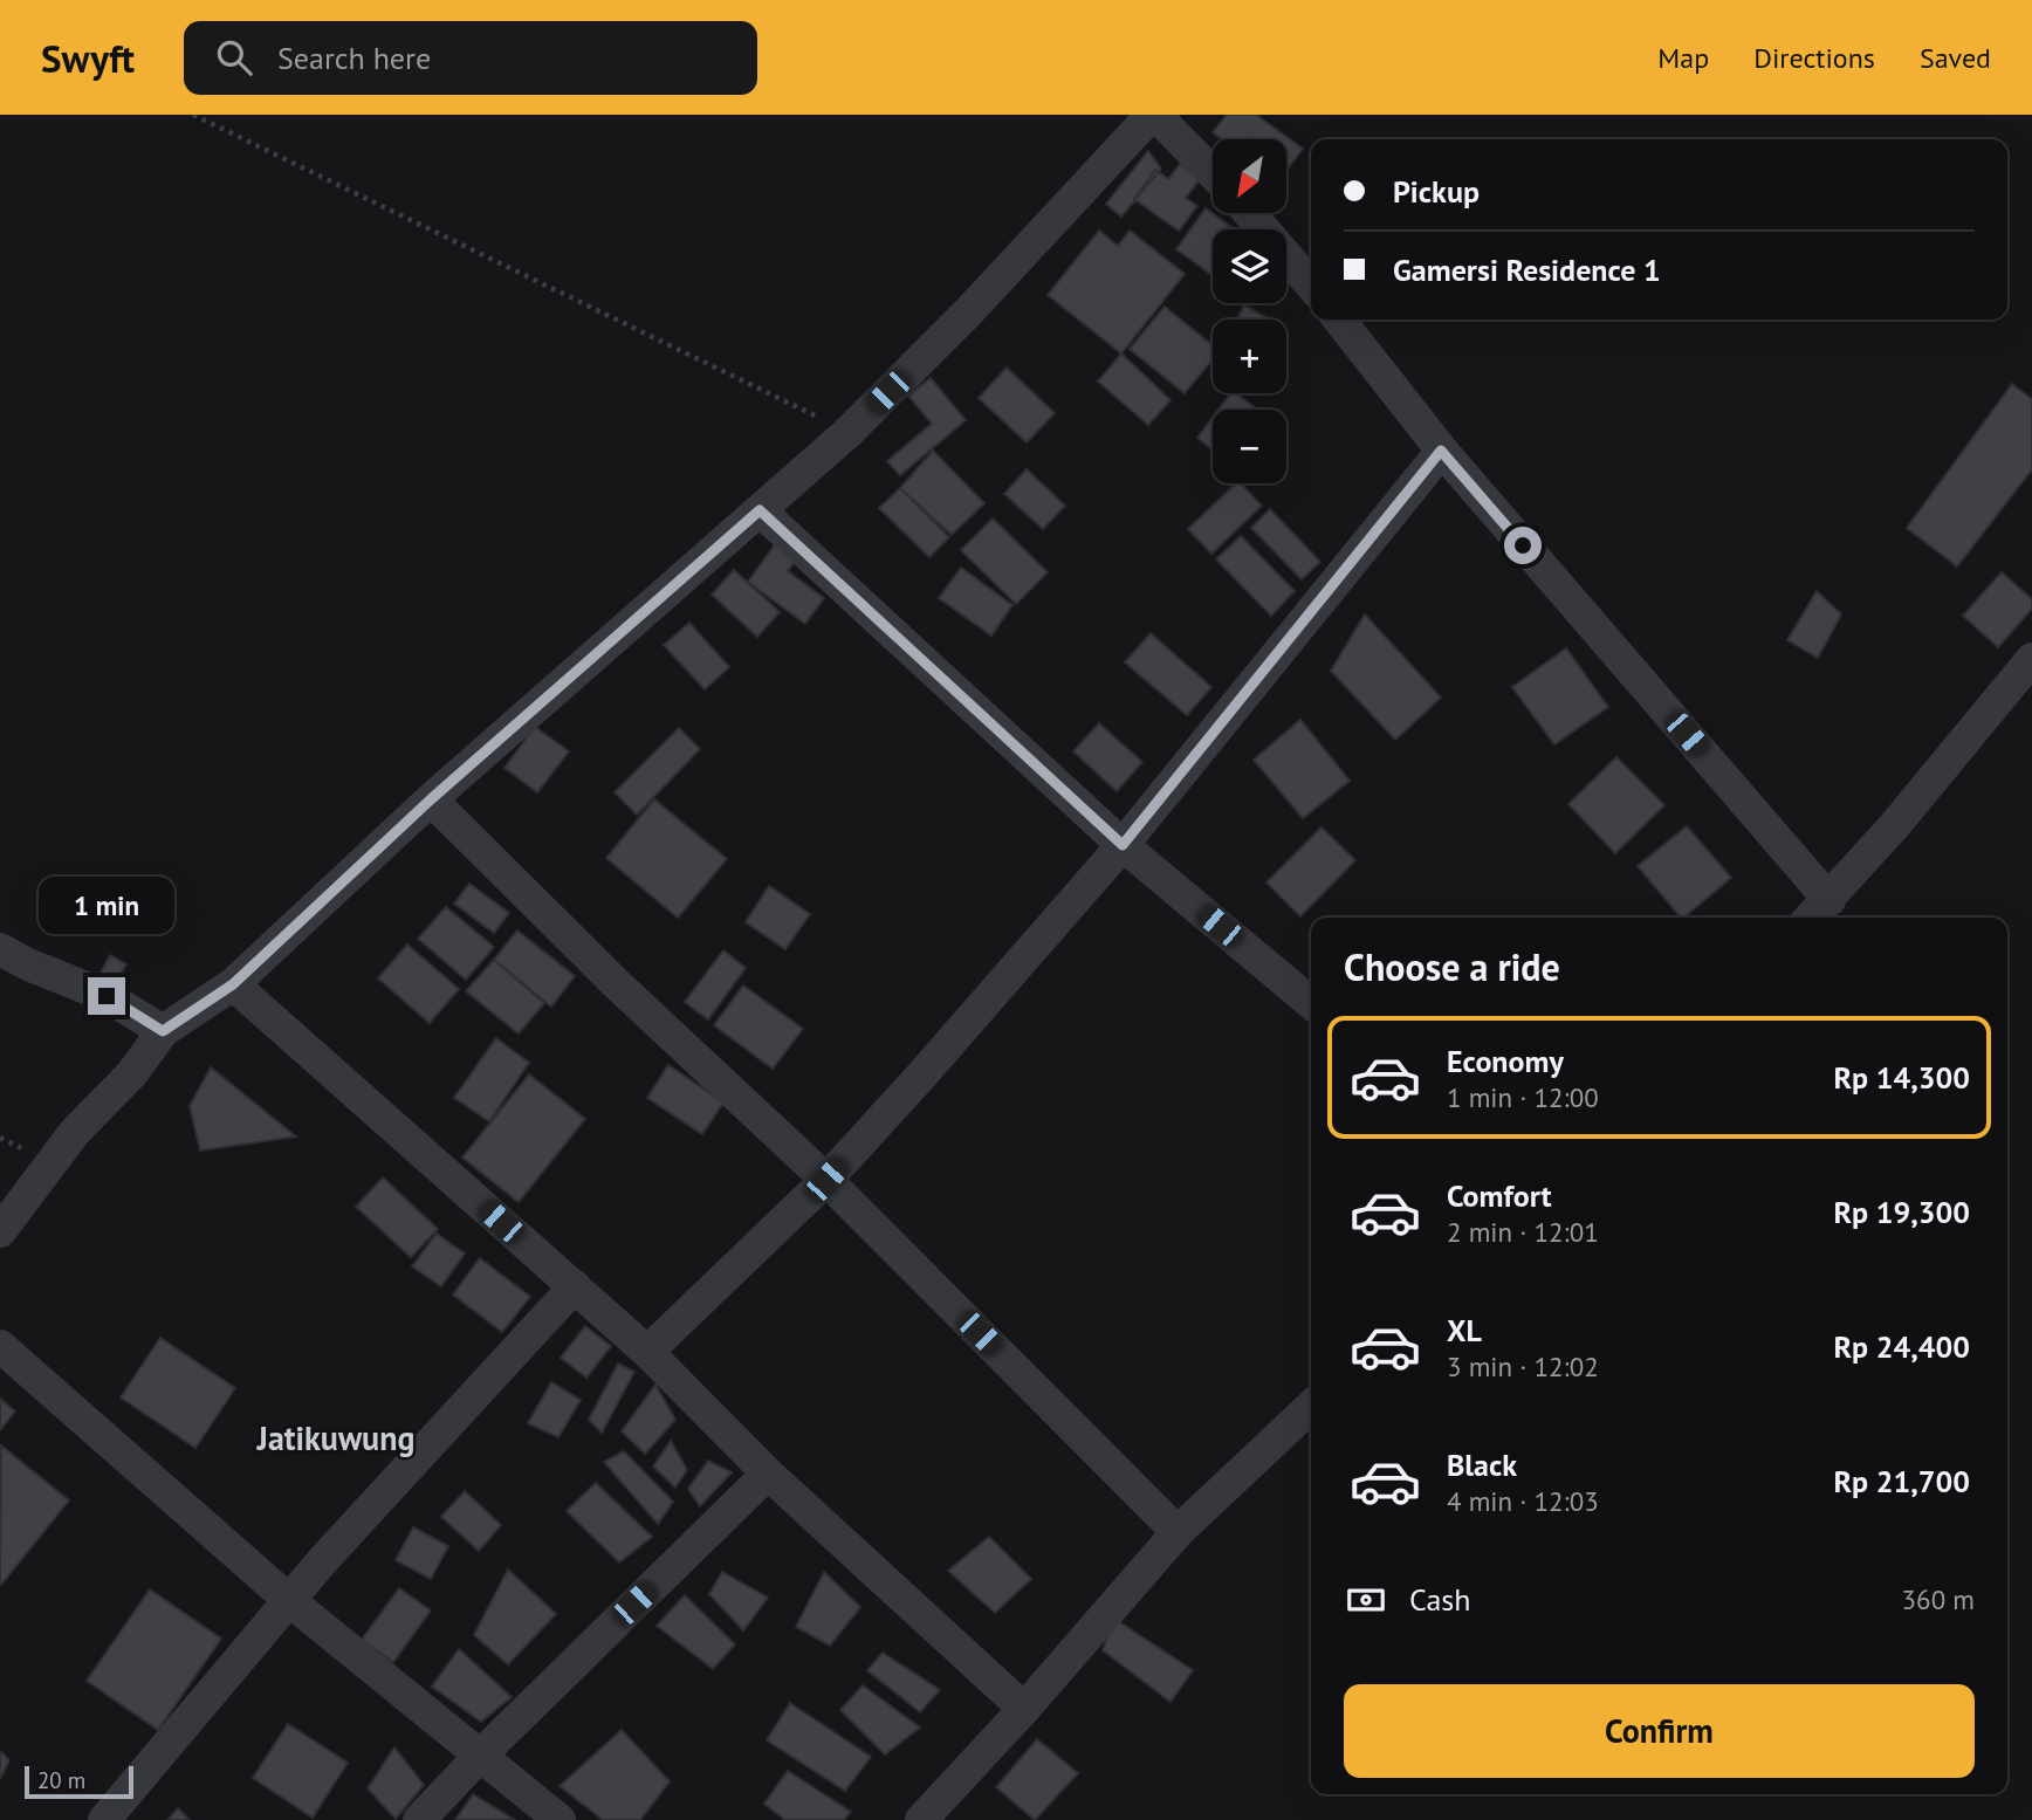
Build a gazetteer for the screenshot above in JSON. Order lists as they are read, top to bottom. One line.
{"districts":["Jatikuwung"],"scale_bar":"20 m","north":"bottom left","page":{"header":"Swyft","search":"Search here","nav":["Map","Directions","Saved"],"map_buttons":["+","−"],"banner":["Pickup","Gamersi Residence 1"],"bubble":"1 min","heading":"Choose a ride","list":[{"name":"Economy","note":"1 min · 12:00","value":"Rp 14,300"},{"name":"Comfort","note":"2 min · 12:01","value":"Rp 19,300"},{"name":"XL","note":"3 min · 12:02","value":"Rp 24,400"},{"name":"Black","note":"4 min · 12:03","value":"Rp 21,700"}],"pay":["Cash","360 m"],"buttons":"Confirm","scale":"20 m"}}
